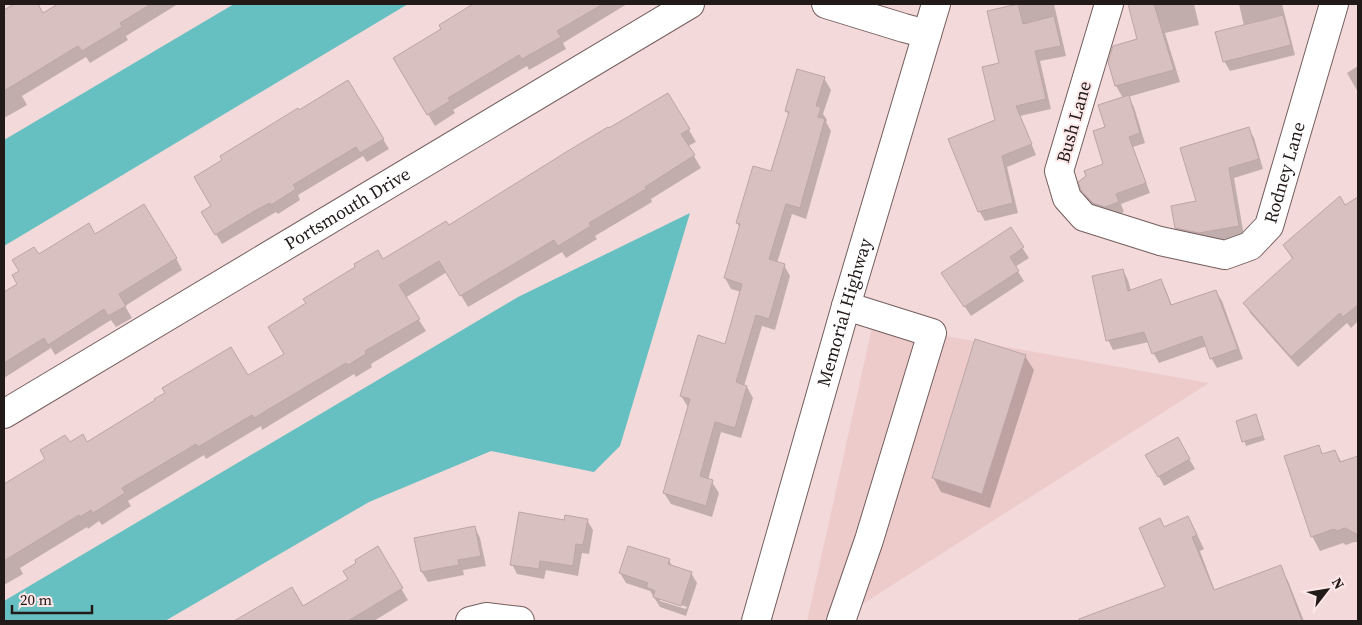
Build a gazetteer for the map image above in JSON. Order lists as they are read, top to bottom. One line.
{"streets":{"street":["Bush Lane","Rodney Lane","Portsmouth Drive","Memorial Highway"]},"crossings":[["Bush Lane","Rodney Lane"]],"scale_bar":"20 m","north":"top right"}
